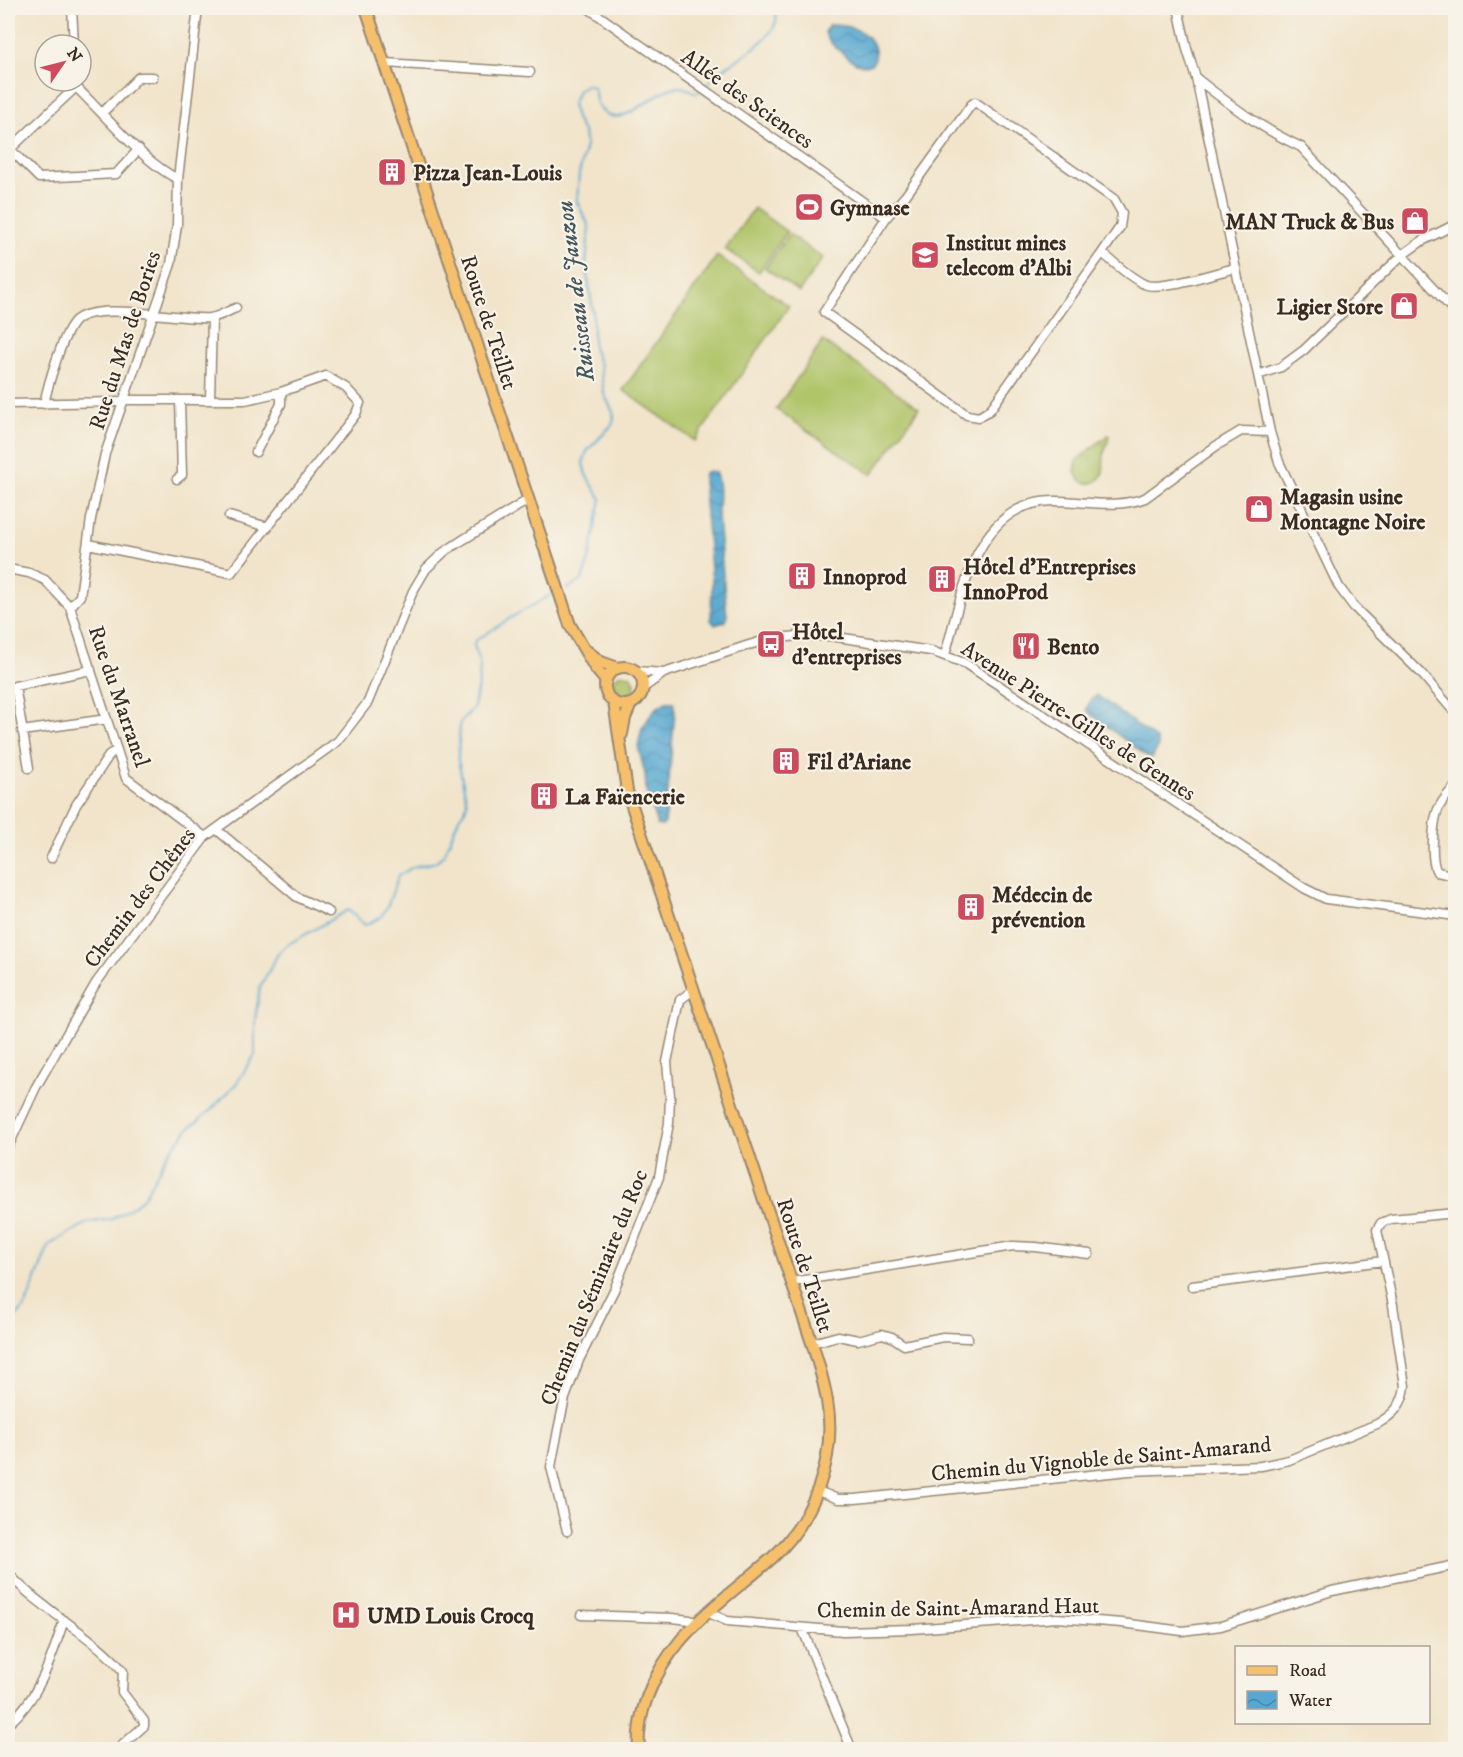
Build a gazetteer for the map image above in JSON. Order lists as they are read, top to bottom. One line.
{"streets":{"main road":["Route de Teillet"],"street":["Allée des Sciences","Rue du Mas de Bories","Rue du Marranel","Avenue Pierre-Gilles de Gennes","Chemin des Chênes","Chemin du Séminaire du Roc","Chemin du Vignoble de Saint-Amarand","Chemin de Saint-Amarand Haut"]},"crossings":[["Route de Teillet","Avenue Pierre-Gilles de Gennes"],["Route de Teillet","Chemin des Chênes"],["Route de Teillet","Chemin du Séminaire du Roc"],["Route de Teillet","Chemin du Vignoble de Saint-Amarand"],["Route de Teillet","Chemin de Saint-Amarand Haut"],["Rue du Mas de Bories","Rue du Marranel"],["Rue du Marranel","Chemin des Chênes"]],"water":["Ruisseau de Jauzou"],"places":{"building":["Pizza Jean-Louis","Innoprod","Hôtel d'Entreprises InnoProd","Fil d'Ariane","La Faïencerie","Médecin de prévention"],"sports":["Gymnase"],"shop":["MAN Truck & Bus","Ligier Store","Magasin usine Montagne Noire"],"school or university":["Institut mines telecom d'Albi"],"bus stop":["Hôtel d'entreprises"],"restaurant":["Bento"],"hospital":["UMD Louis Crocq"]},"legend":["Road","Water"],"north":"top right"}
